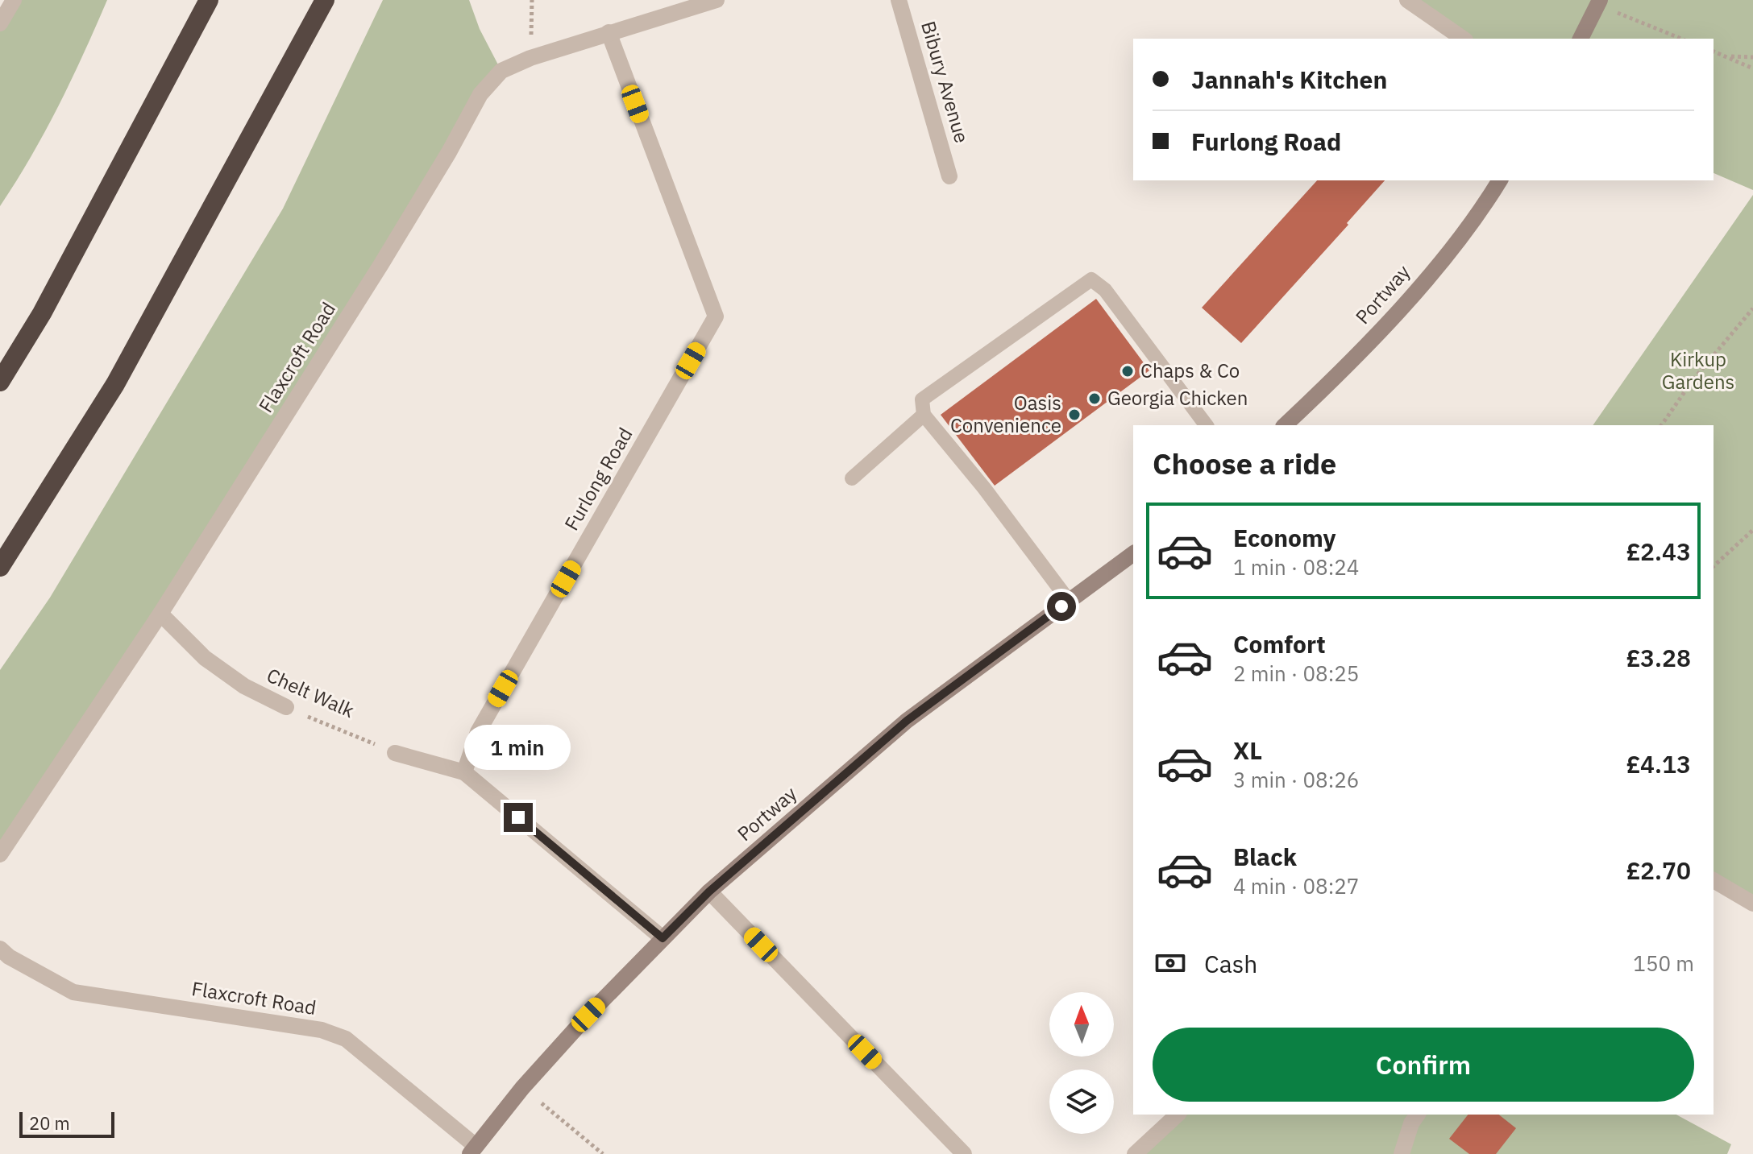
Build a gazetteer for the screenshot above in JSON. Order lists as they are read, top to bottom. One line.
{"streets":{"street":["Bibury Avenue","Portway","Flaxcroft Road","Furlong Road","Chelt Walk"]},"crossings":[["Portway","Flaxcroft Road"],["Flaxcroft Road","Furlong Road"],["Flaxcroft Road","Chelt Walk"]],"parks":["Kirkup Gardens"],"places":["Chaps & Co","Georgia Chicken","Oasis Convenience"],"scale_bar":"20 m","north":"top","page":{"banner":["Jannah's Kitchen","Furlong Road"],"heading":"Choose a ride","list":[{"name":"Economy","note":"1 min · 08:24","value":"£2.43"},{"name":"Comfort","note":"2 min · 08:25","value":"£3.28"},{"name":"XL","note":"3 min · 08:26","value":"£4.13"},{"name":"Black","note":"4 min · 08:27","value":"£2.70"}],"bubble":"1 min","pay":["Cash","150 m"],"buttons":"Confirm","scale":"20 m"}}
